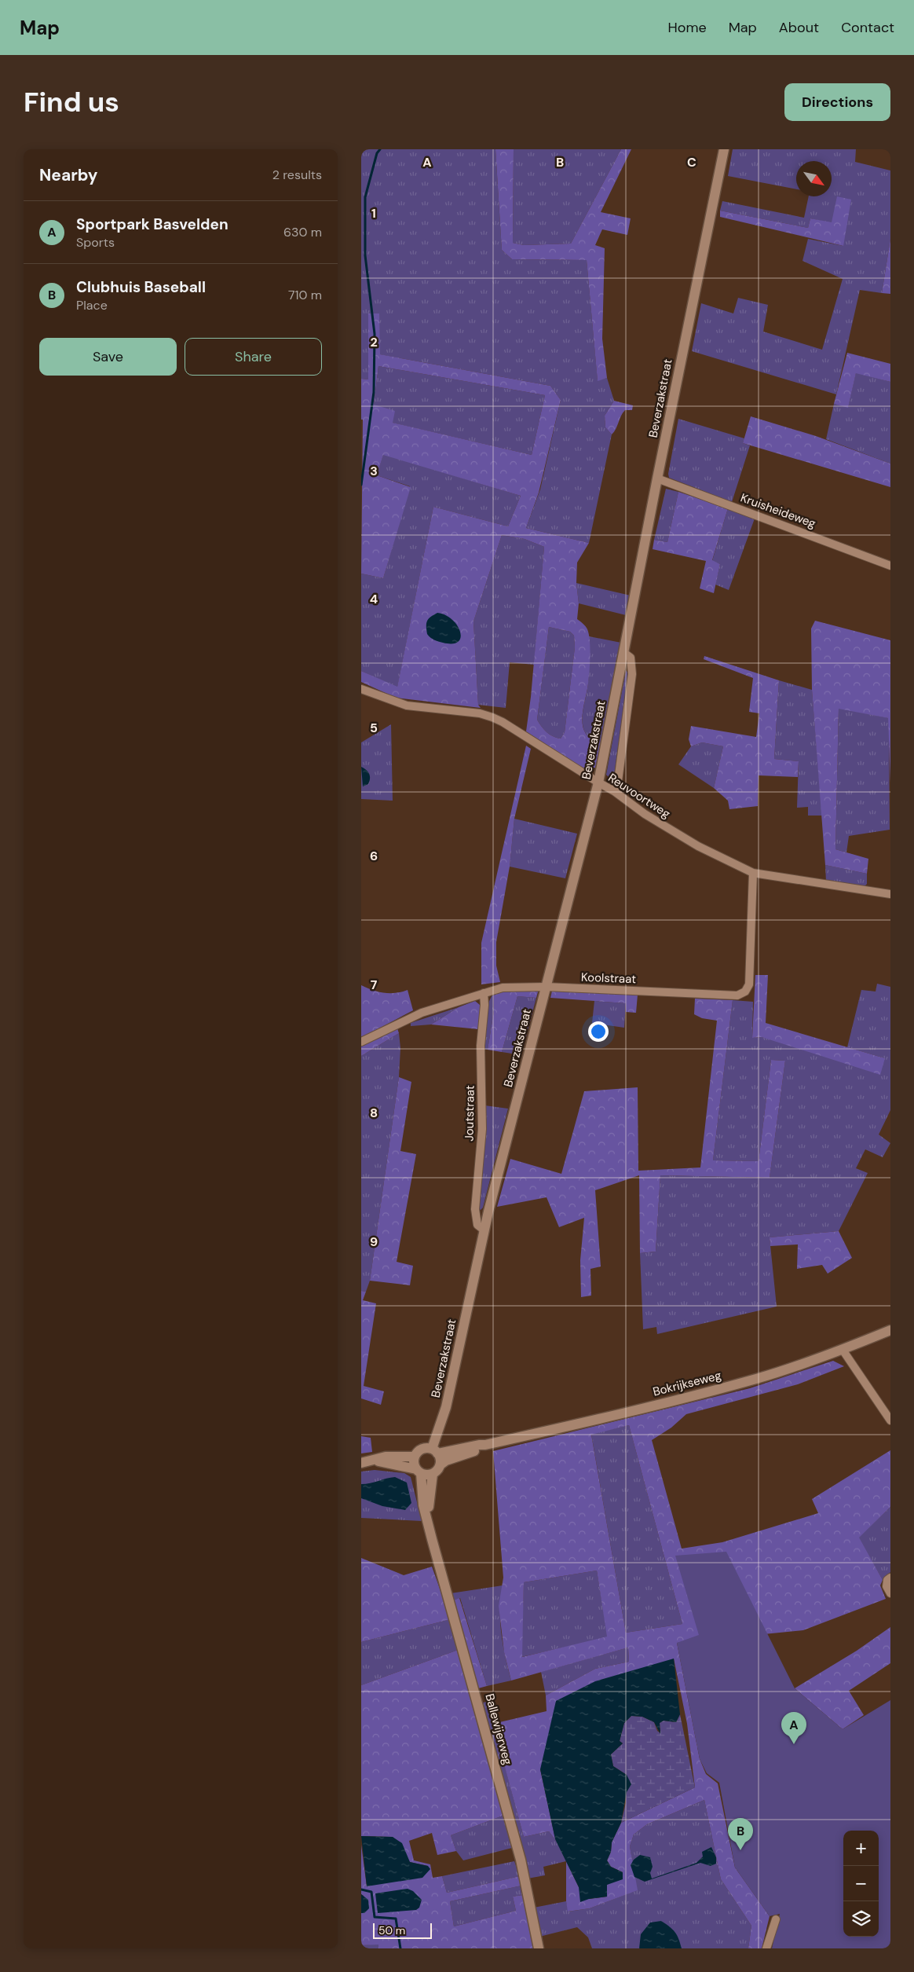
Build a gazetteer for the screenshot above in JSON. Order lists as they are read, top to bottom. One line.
{"streets":{"street":["Beverzakstraat","Kruisheideweg","Reuvoortweg","Koolstraat","Joutstraat","Bokrijkseweg","Ballewijerweg"]},"crossings":[["Beverzakstraat","Kruisheideweg"],["Beverzakstraat","Reuvoortweg"],["Beverzakstraat","Koolstraat"],["Beverzakstraat","Joutstraat"],["Beverzakstraat","Bokrijkseweg"],["Beverzakstraat","Ballewijerweg"],["Reuvoortweg","Koolstraat"],["Koolstraat","Joutstraat"],["Bokrijkseweg","Ballewijerweg"]],"scale_bar":"50 m","north":"bottom right","page":{"header":"Map","nav":["Home","Map","About","Contact"],"buttons":["Directions",["Save","Share"]],"title":"Find us","heading":["Nearby","2 results"],"list":[{"mark":"A","name":"Sportpark Basvelden","note":"Sports","value":"630 m"},{"mark":"B","name":"Clubhuis Baseball","note":"Place","value":"710 m"}],"pins":["A","B"],"map_buttons":["+","−"],"scale":"50 m"},"grid":{"columns":["A","B","C"],"rows":["1","2","3","4","5","6","7","8","9"]}}
